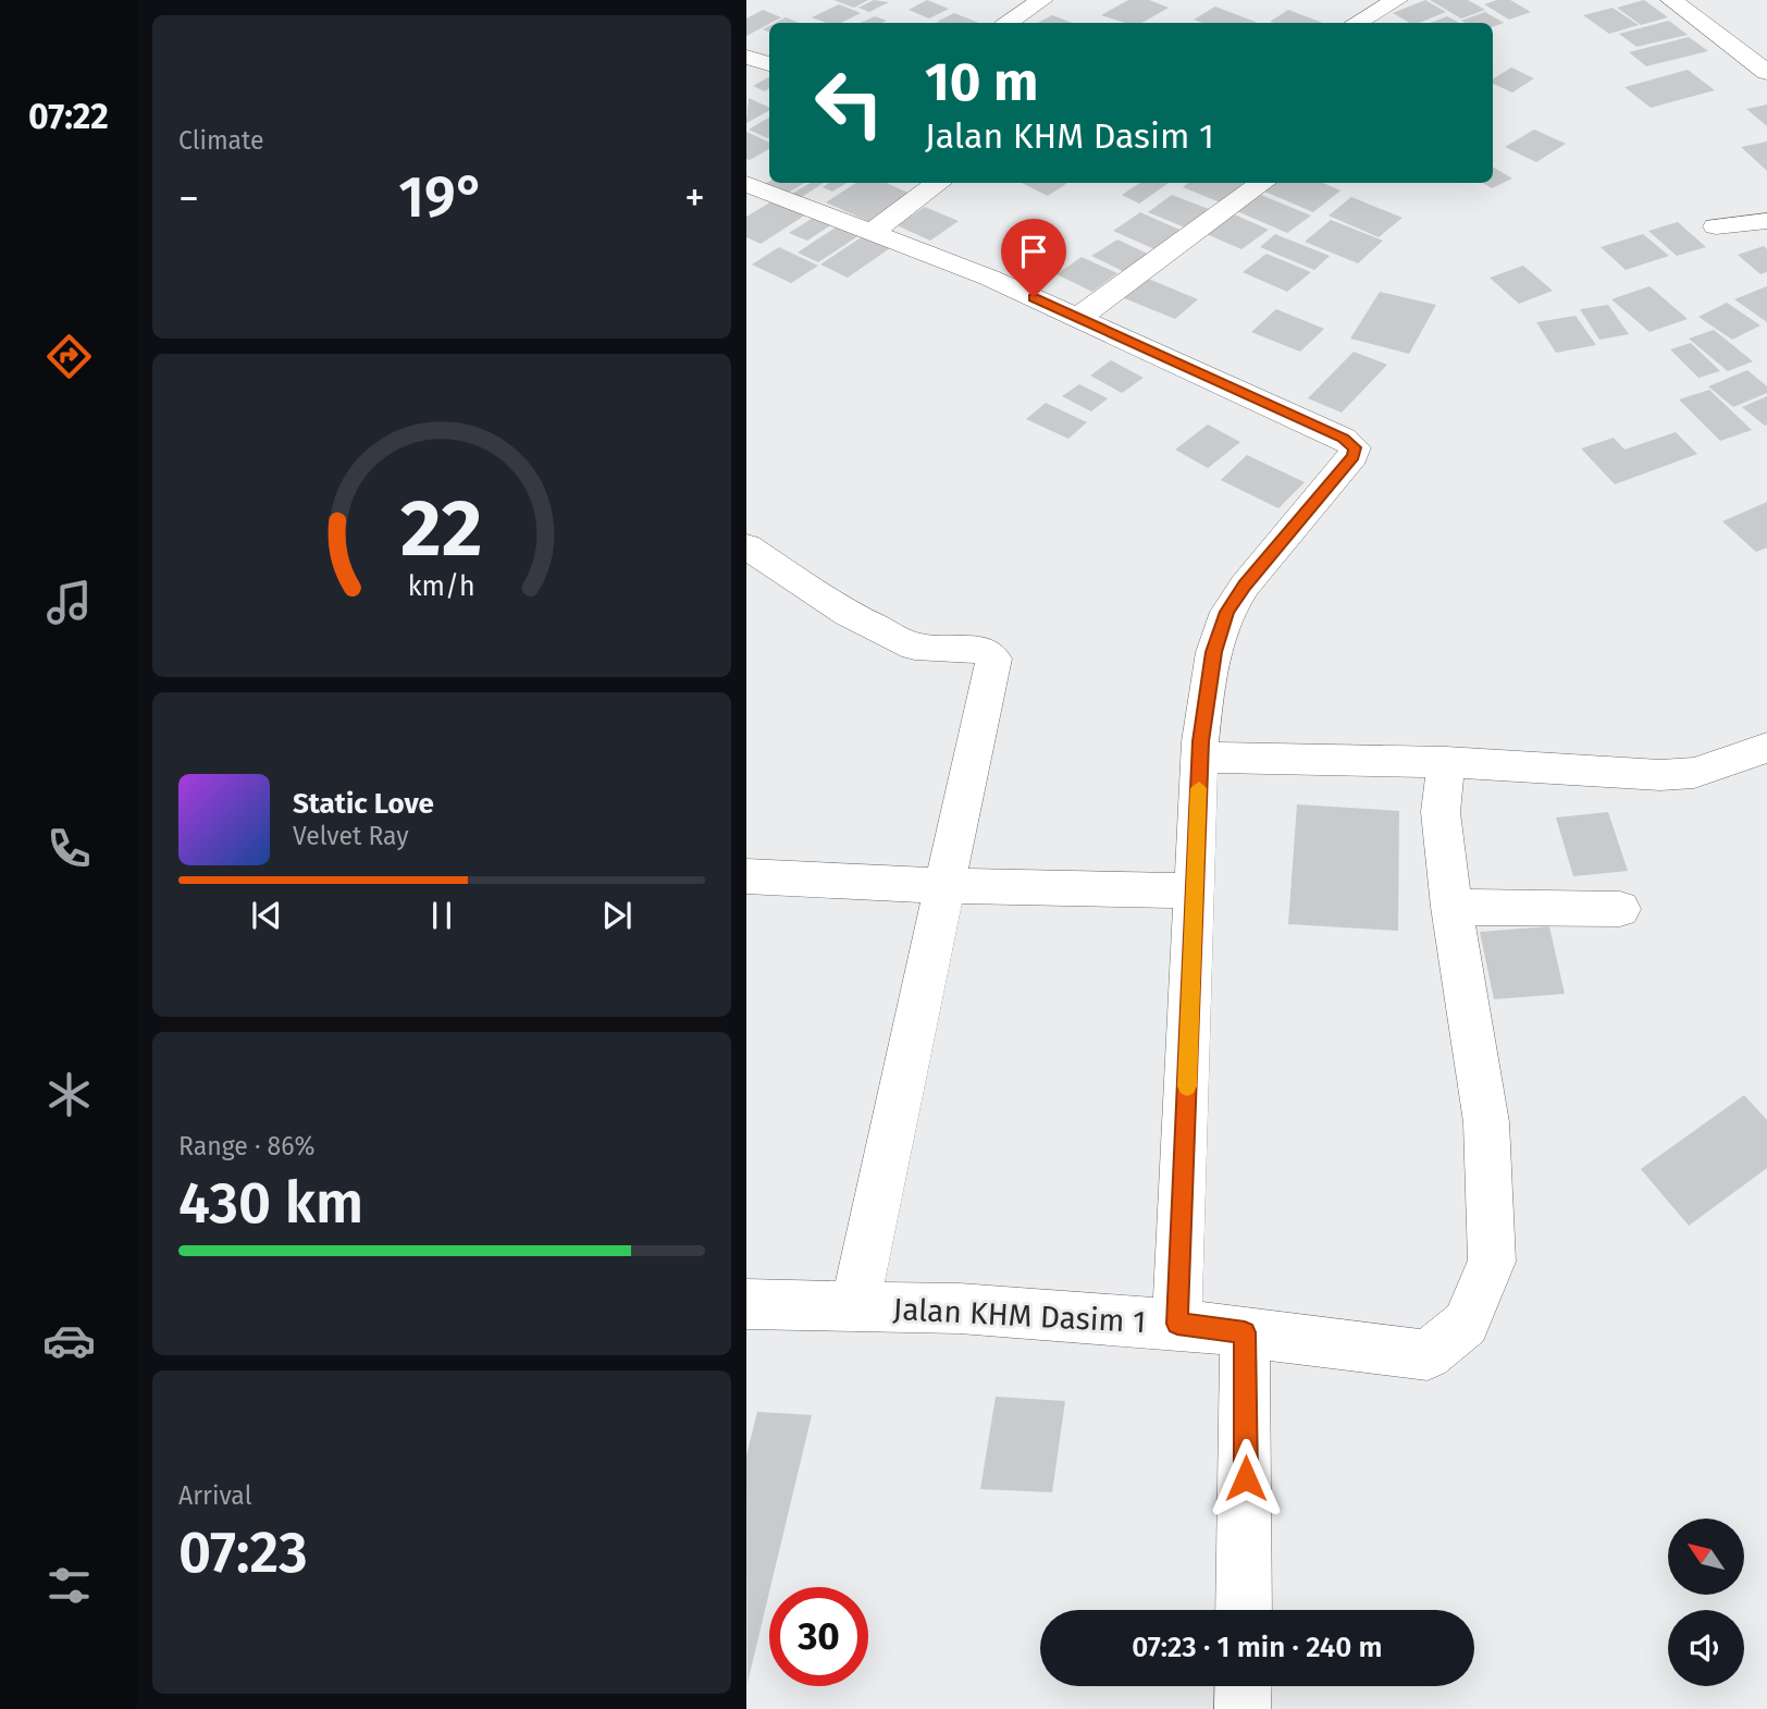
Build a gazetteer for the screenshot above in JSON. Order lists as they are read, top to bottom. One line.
{"streets":{"street":["Jalan KHM Dasim 1"]},"north":"top left","page":{"tabs":"07:22","tile":["Climate",["Range · 86%","430 km"],["Arrival","07:23"]],"turn":["10 m","Jalan KHM Dasim 1"],"heat":["−","19°","+"],"song":["Static Love","Velvet Ray"],"limit":"30","trip":"07:23 · 1 min · 240 m","gauge":["22","km/h"]}}
